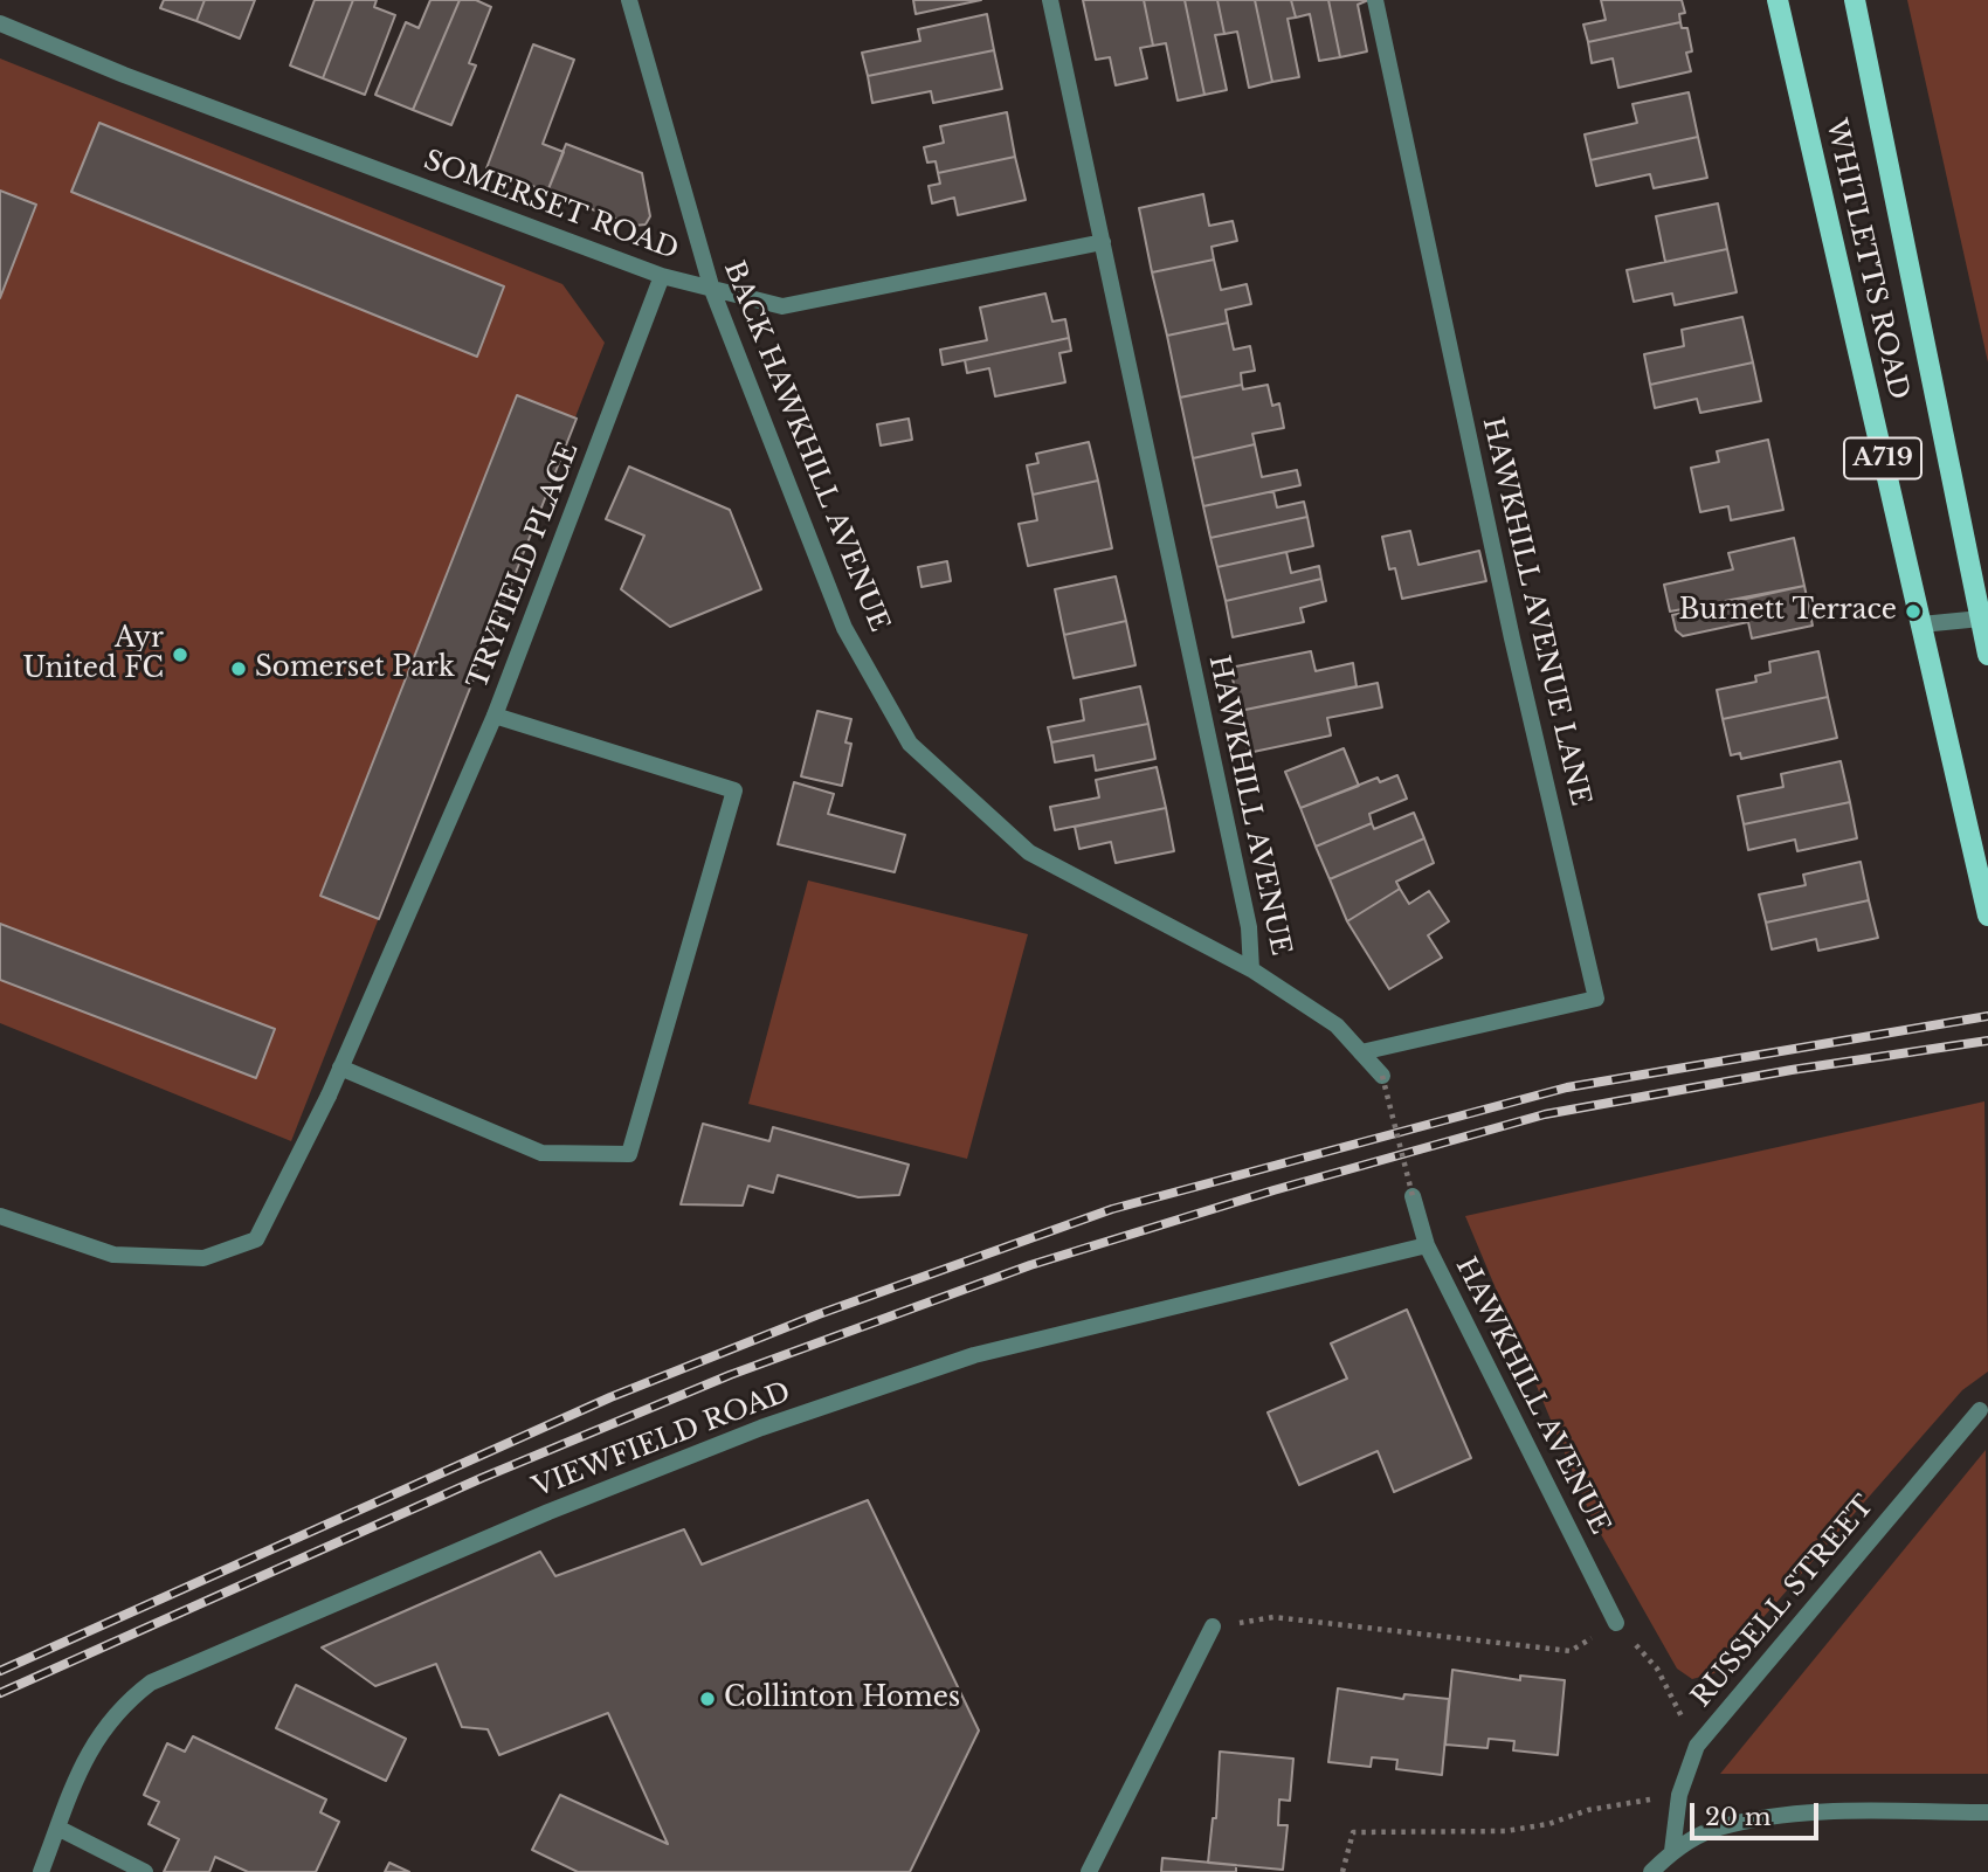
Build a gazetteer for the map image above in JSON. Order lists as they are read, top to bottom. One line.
{"streets":{"main road":["WHITLETTS ROAD","A719"],"street":["SOMERSET ROAD","BACK HAWKHILL AVENUE","TRYFIELD PLACE","HAWKHILL AVENUE LANE","HAWKHILL AVENUE","VIEWFIELD ROAD","RUSSELL STREET"]},"crossings":[["SOMERSET ROAD","BACK HAWKHILL AVENUE"],["SOMERSET ROAD","TRYFIELD PLACE"],["SOMERSET ROAD","HAWKHILL AVENUE"],["BACK HAWKHILL AVENUE","HAWKHILL AVENUE"],["HAWKHILL AVENUE LANE","HAWKHILL AVENUE"],["HAWKHILL AVENUE","VIEWFIELD ROAD"]],"places":["Burnett Terrace","Ayr United FC","Somerset Park","Collinton Homes"],"scale_bar":"20 m"}
